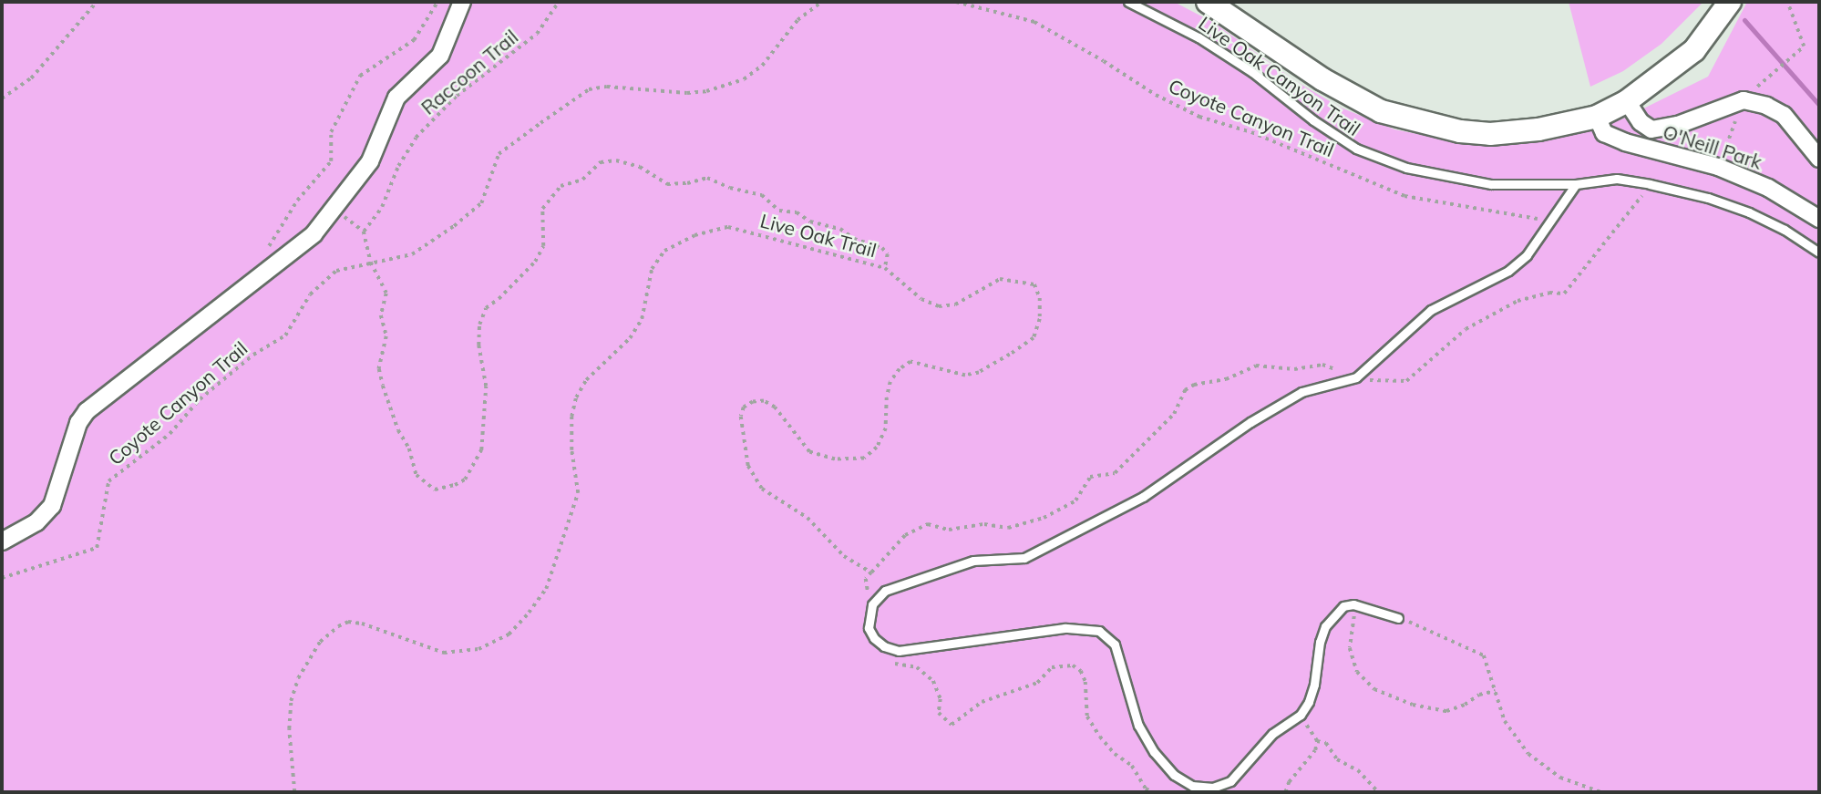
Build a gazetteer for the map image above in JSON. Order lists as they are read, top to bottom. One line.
{"streets":{"street":["O'Neill Park"],"lane":["Live Oak Canyon Trail"],"path":["Raccoon Trail","Coyote Canyon Trail","Live Oak Trail"]}}
